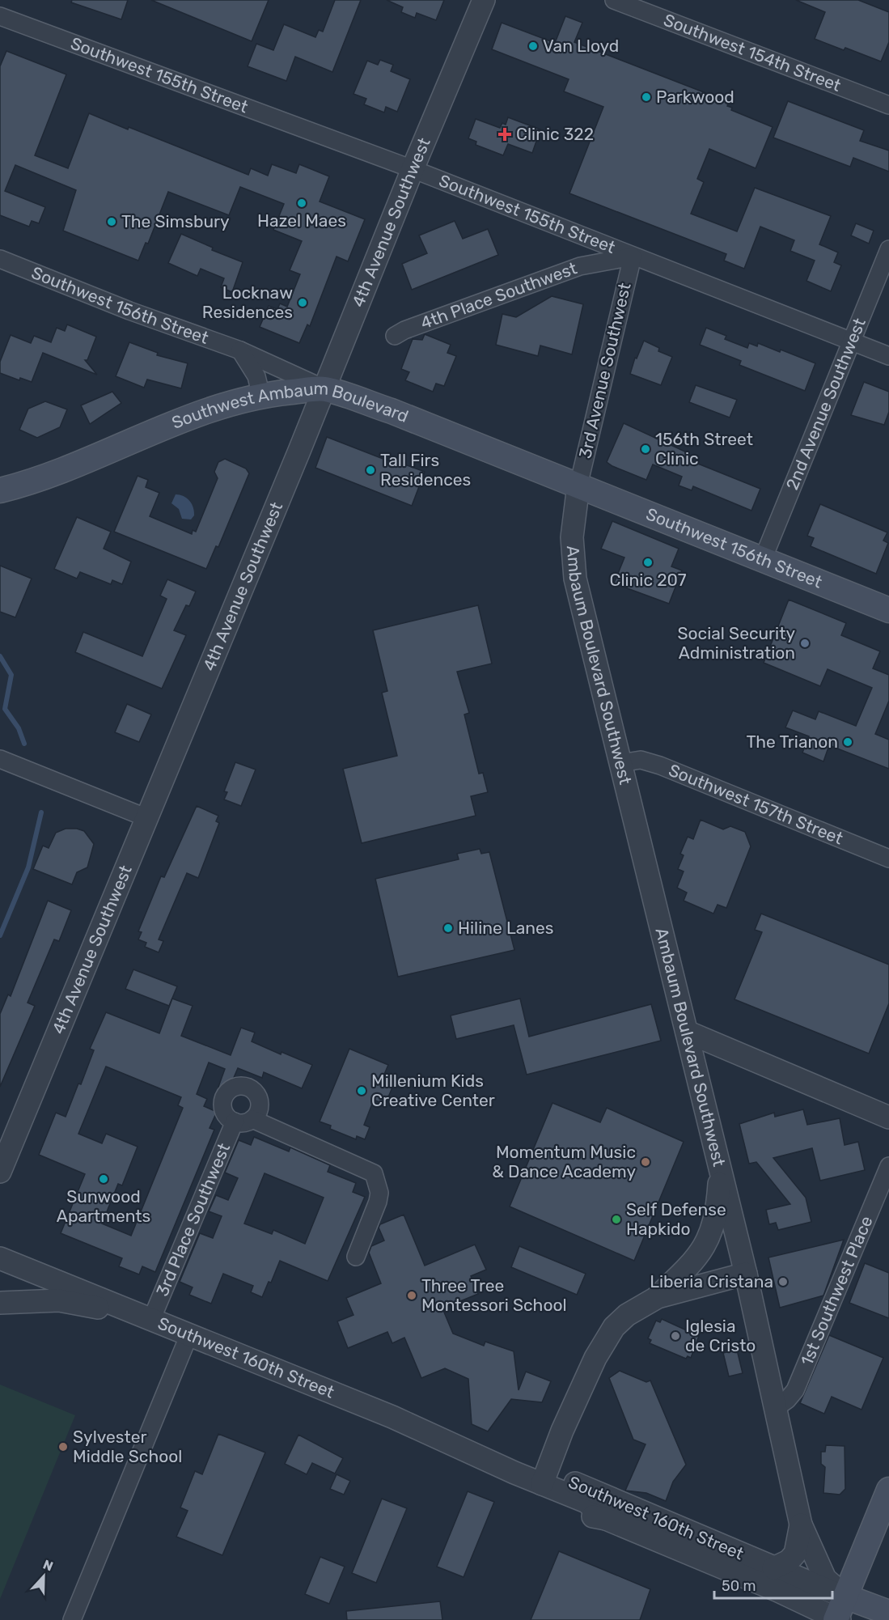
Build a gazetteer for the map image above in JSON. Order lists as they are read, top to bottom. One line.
{"streets":{"main road":["Southwest 156th Street","Southwest Ambaum Boulevard"],"street":["Southwest 154th Street","Southwest 155th Street","4th Avenue Southwest","4th Place Southwest","3rd Avenue Southwest","2nd Avenue Southwest","Ambaum Boulevard Southwest","Southwest 157th Street","3rd Place Southwest","1st Southwest Place","Southwest 160th Street"]},"crossings":[["Southwest 155th Street","4th Avenue Southwest"],["Southwest 155th Street","4th Place Southwest"],["Southwest 155th Street","3rd Avenue Southwest"],["Southwest 155th Street","2nd Avenue Southwest"],["4th Avenue Southwest","Southwest 156th Street"],["4th Avenue Southwest","Southwest Ambaum Boulevard"],["4th Place Southwest","3rd Avenue Southwest"],["Southwest 156th Street","3rd Avenue Southwest"],["Southwest 156th Street","2nd Avenue Southwest"],["Southwest 156th Street","Southwest Ambaum Boulevard"],["Southwest 156th Street","Ambaum Boulevard Southwest"],["3rd Avenue Southwest","Southwest Ambaum Boulevard"],["3rd Avenue Southwest","Ambaum Boulevard Southwest"],["Southwest Ambaum Boulevard","Ambaum Boulevard Southwest"],["Ambaum Boulevard Southwest","Southwest 157th Street"],["Ambaum Boulevard Southwest","1st Southwest Place"],["Ambaum Boulevard Southwest","Southwest 160th Street"],["3rd Place Southwest","Southwest 160th Street"]],"places":{"other":["Van Lloyd","Parkwood","Hazel Maes","The Simsbury","Locknaw Residences","156th Street Clinic","Tall Firs Residences","Clinic 207","Social Security Administration","The Trianon","Hiline Lanes","Millenium Kids Creative Center","Momentum Music & Dance Academy","Sunwood Apartments","Self Defense Hapkido","Liberia Cristana","Three Tree Montessori School","Iglesia de Cristo","Sylvester Middle School"],"health":["Clinic 322"]},"scale_bar":"50 m","north":"top"}
